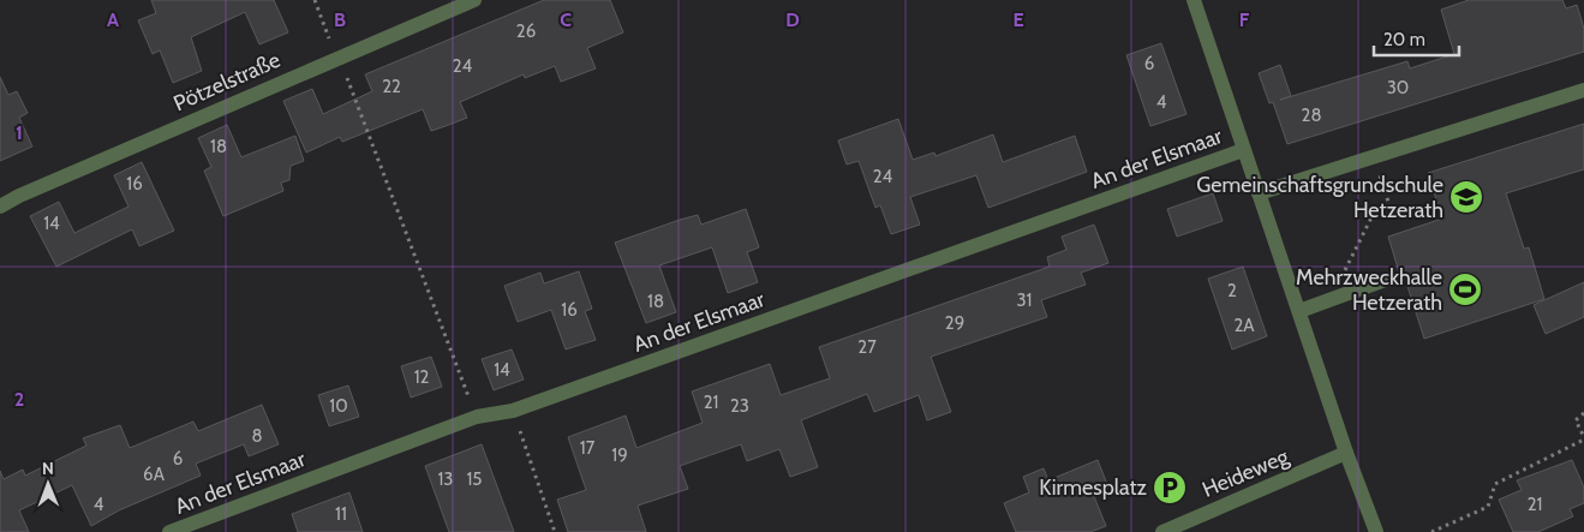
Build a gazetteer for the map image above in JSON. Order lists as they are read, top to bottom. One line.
{"streets":{"street":["Pötzelstraße","An der Elsmaar","Heideweg"]},"places":{"school or university":["Gemeinschaftsgrundschule Hetzerath"],"sports":["Mehrzweckhalle Hetzerath"],"parking":["Kirmesplatz"]},"house_numbers":["26","6","24","22","30","4","28","18","24","16","14","2","31","18","16","29","2A","27","14","12","21","10","23","8","17","19","6","6A","13","15","4","21","11"],"scale_bar":"20 m","north":"top","grid":{"columns":["A","B","C","D","E","F"],"rows":["1","2"]}}
